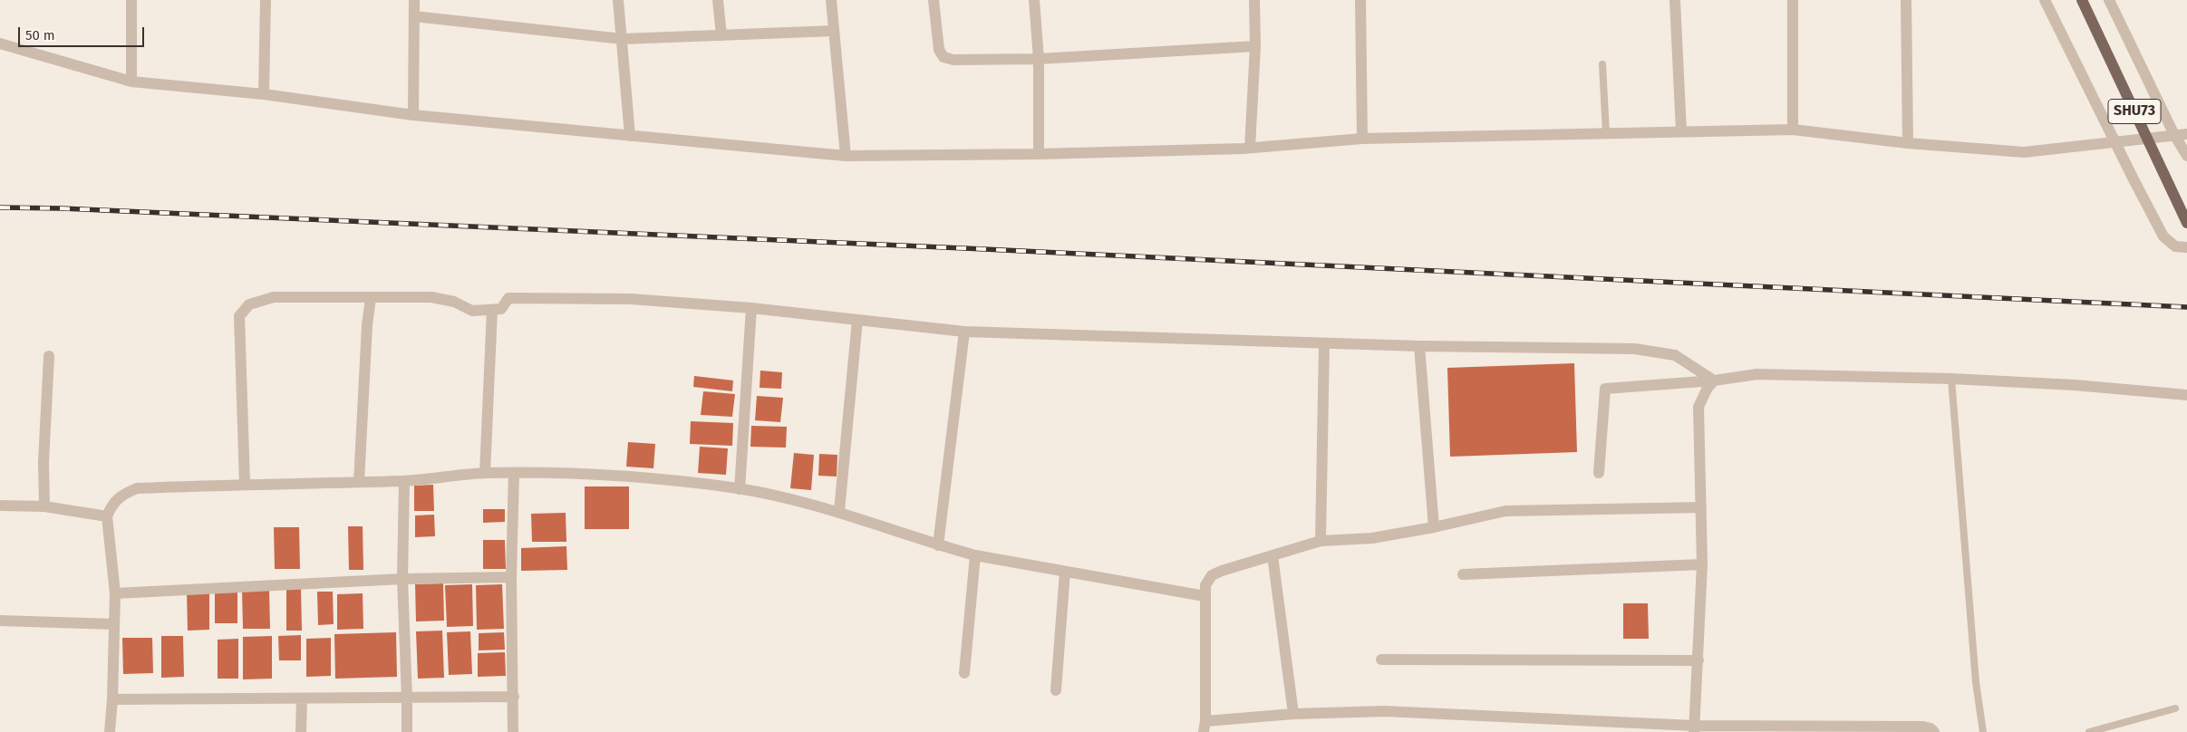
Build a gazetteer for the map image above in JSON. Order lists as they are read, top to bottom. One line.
{"streets":{"main road":["SHU73"]},"scale_bar":"50 m"}
